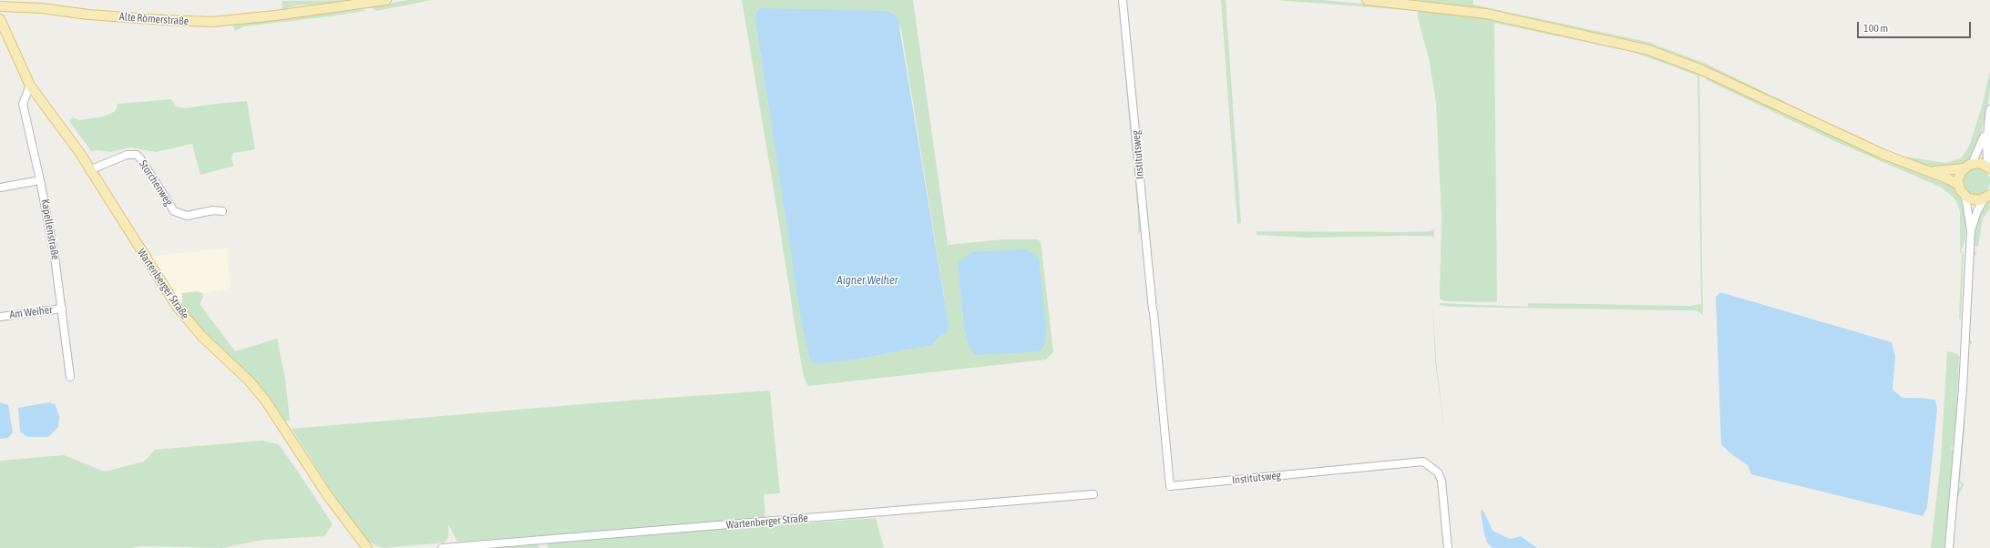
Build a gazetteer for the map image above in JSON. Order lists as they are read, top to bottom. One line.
{"streets":{"main road":["Alte Römerstraße","Wartenberger Straße"],"street":["Institutsweg","Storchenweg","Kapellenstraße","Am Weiher"]},"crossings":[["Storchenweg","Wartenberger Straße"],["Kapellenstraße","Wartenberger Straße"],["Kapellenstraße","Am Weiher"]],"water":["Aigner Weiher"],"scale_bar":"100 m"}
